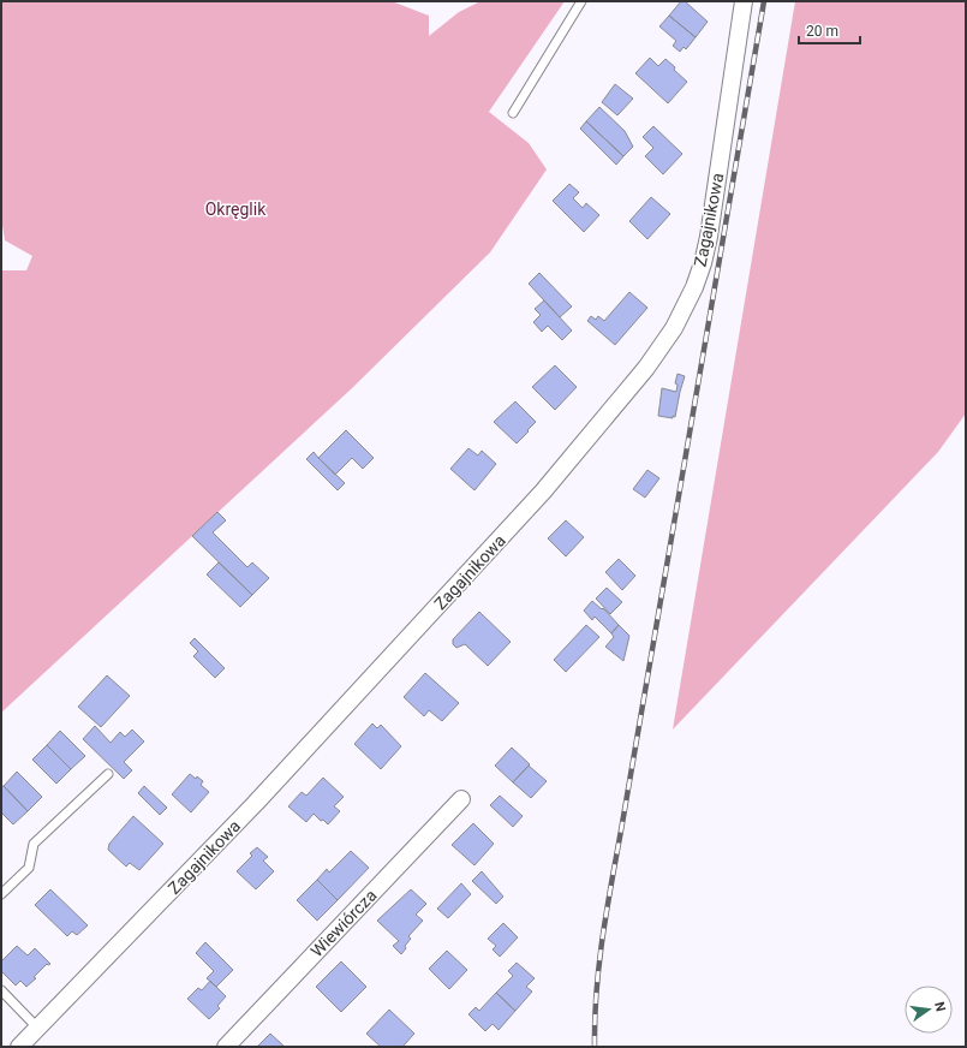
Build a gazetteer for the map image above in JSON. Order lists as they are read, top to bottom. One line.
{"streets":{"street":["Zagajnikowa","Wiewiórcza"]},"parks":["Okręglik"],"scale_bar":"20 m","north":"right"}
